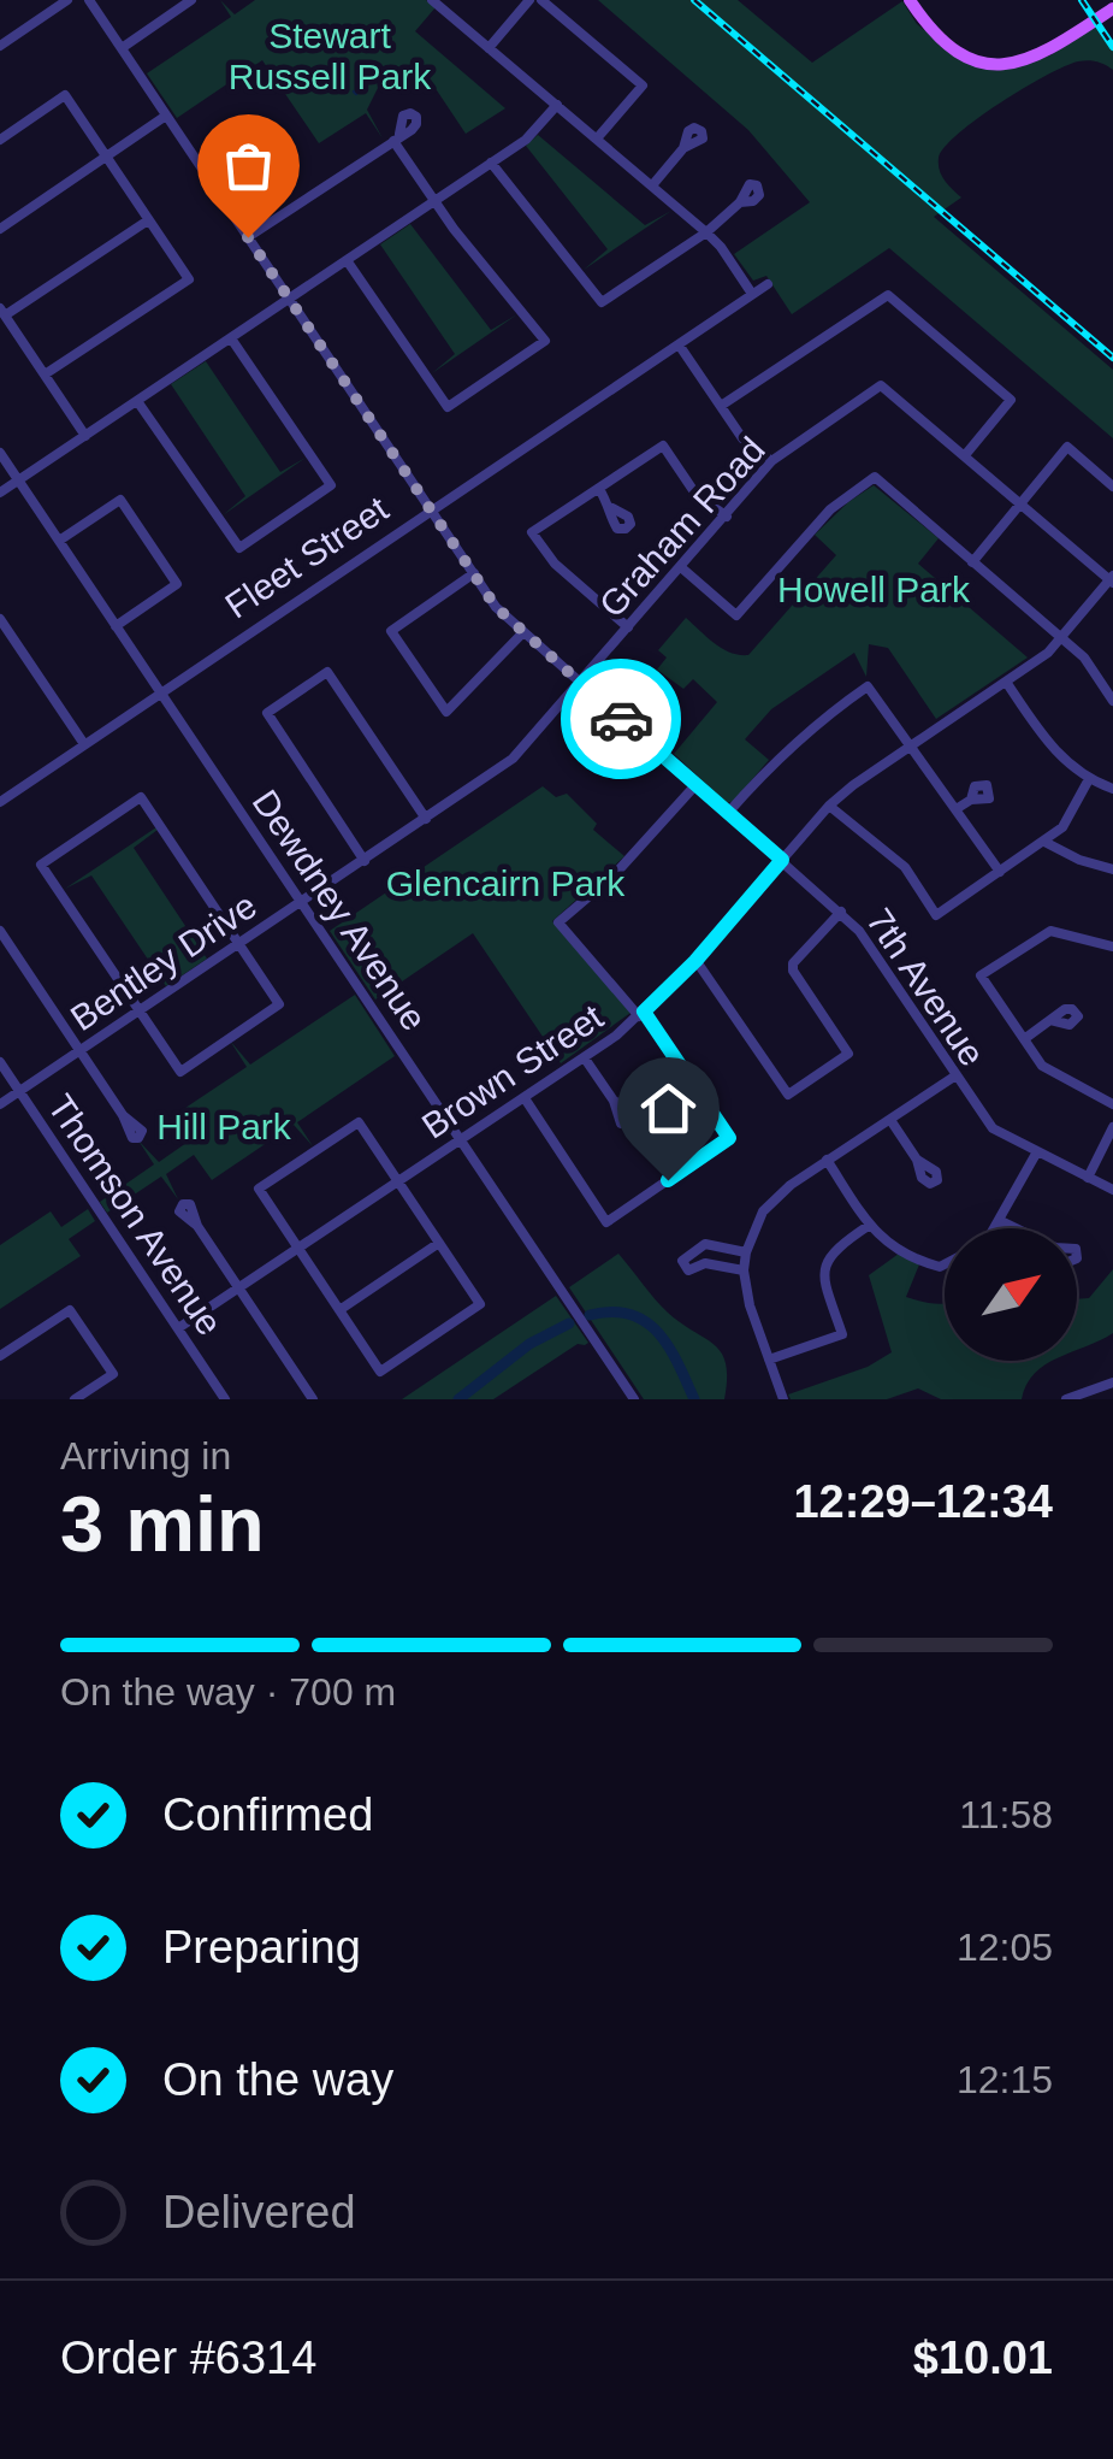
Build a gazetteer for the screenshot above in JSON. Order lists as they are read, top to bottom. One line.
{"streets":{"street":["Graham Road","Fleet Street","Dewdney Avenue","Bentley Drive","7th Avenue","Brown Street","Thomson Avenue"]},"crossings":[["Graham Road","Bentley Drive"],["Graham Road","7th Avenue"],["Graham Road","Brown Street"],["Fleet Street","Dewdney Avenue"],["Fleet Street","7th Avenue"],["Dewdney Avenue","Bentley Drive"],["Dewdney Avenue","Brown Street"],["Bentley Drive","7th Avenue"],["Bentley Drive","Thomson Avenue"],["7th Avenue","Brown Street"],["Brown Street","Thomson Avenue"]],"parks":["Stewart Russell Park","Howell Park","Glencairn Park","Hill Park"],"north":"top right","page":{"heading":["3 min","Arriving in","12:29–12:34"],"panel":["Order #6314","$10.01"],"bar":"On the way · 700 m","list":[["Confirmed","11:58"],["Preparing","12:05"],["On the way","12:15"],"Delivered"]}}
